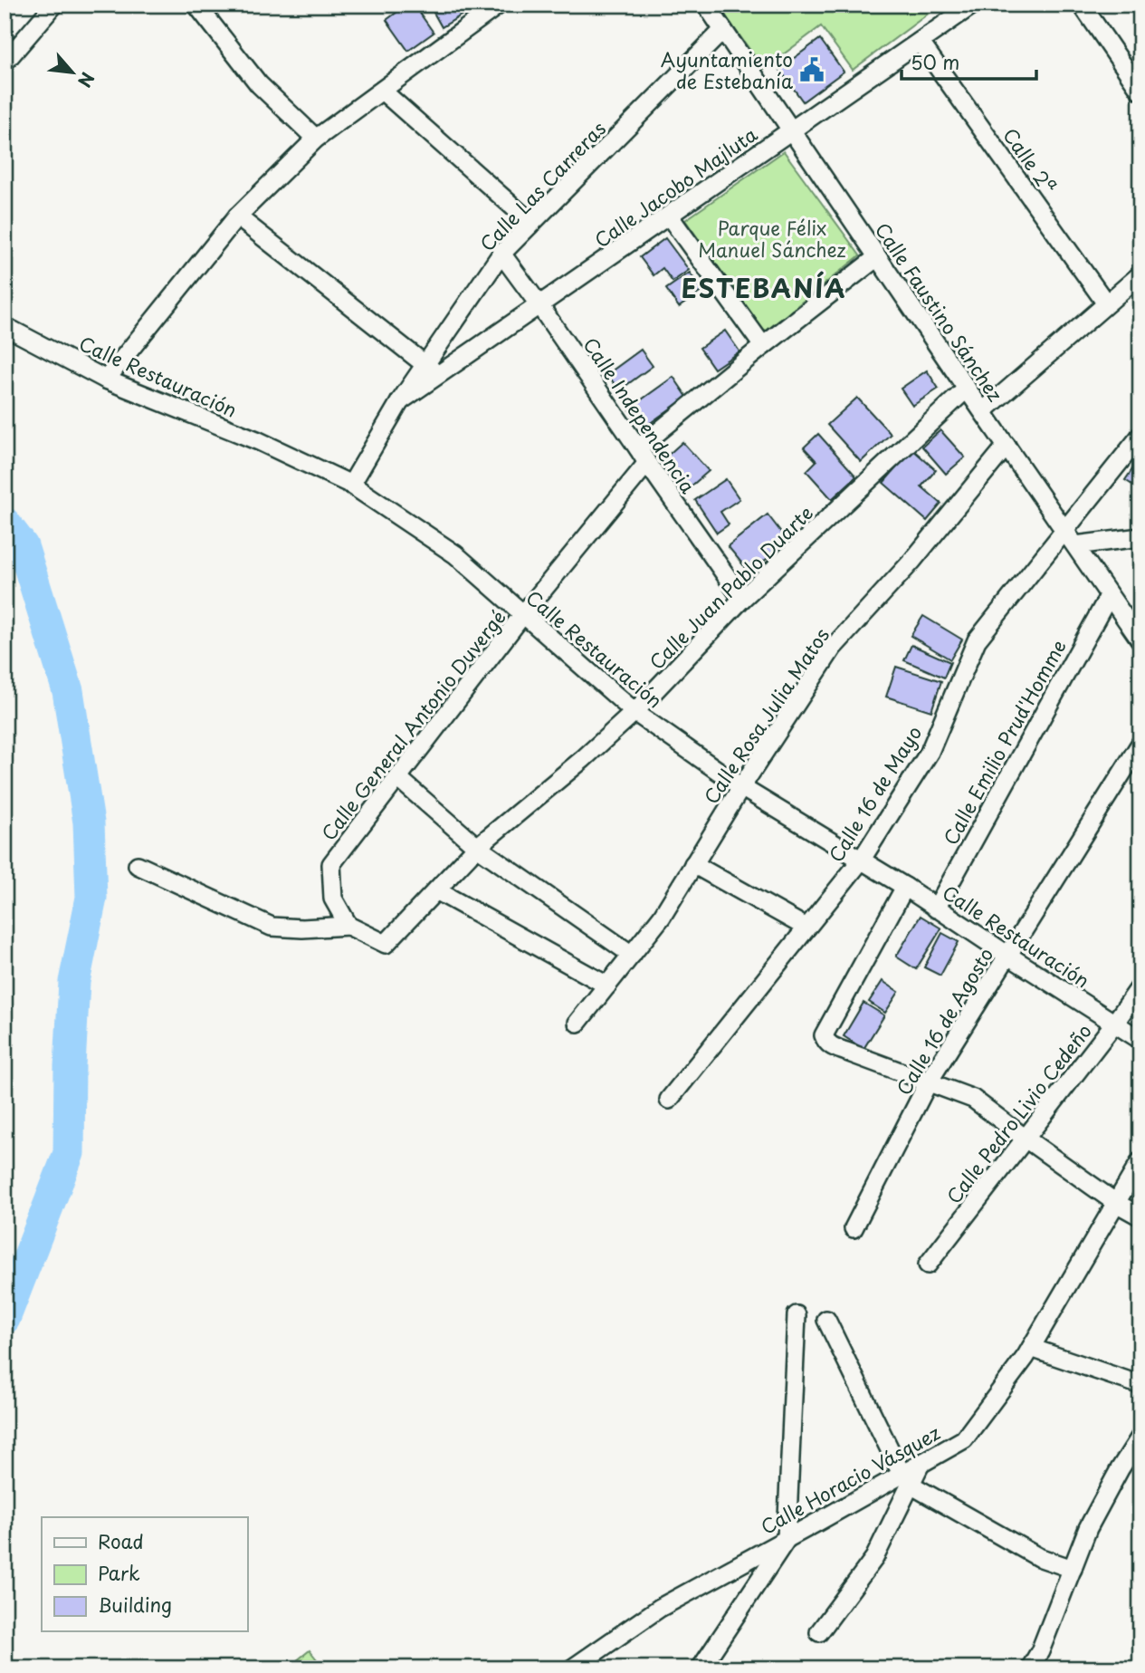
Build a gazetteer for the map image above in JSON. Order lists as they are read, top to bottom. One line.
{"streets":{"street":["Calle 2ª","Calle Las Carreras","Calle Jacobo Majluta","Calle Faustino Sánchez","Calle Restauración","Calle Independencia","Calle Juan Pablo Duarte","Calle Rosa Julia Matos","Calle General Antonio Duvergé","Calle Emilio Prud'Homme","Calle 16 de Mayo","Calle 16 de Agosto","Calle Pedro Livio Cedeño","Calle Horacio Vásquez"]},"crossings":[["Calle 2ª","Calle Jacobo Majluta"],["Calle Las Carreras","Calle Jacobo Majluta"],["Calle Las Carreras","Calle Faustino Sánchez"],["Calle Las Carreras","Calle Independencia"],["Calle Jacobo Majluta","Calle Faustino Sánchez"],["Calle Jacobo Majluta","Calle Restauración"],["Calle Jacobo Majluta","Calle Independencia"],["Calle Faustino Sánchez","Calle Juan Pablo Duarte"],["Calle Faustino Sánchez","Calle Rosa Julia Matos"],["Calle Faustino Sánchez","Calle General Antonio Duvergé"],["Calle Faustino Sánchez","Calle Emilio Prud'Homme"],["Calle Faustino Sánchez","Calle 16 de Mayo"],["Calle Restauración","Calle Juan Pablo Duarte"],["Calle Restauración","Calle Rosa Julia Matos"],["Calle Restauración","Calle General Antonio Duvergé"],["Calle Restauración","Calle Emilio Prud'Homme"],["Calle Restauración","Calle 16 de Mayo"],["Calle Restauración","Calle 16 de Agosto"],["Calle Restauración","Calle Pedro Livio Cedeño"],["Calle Independencia","Calle Juan Pablo Duarte"],["Calle Independencia","Calle General Antonio Duvergé"],["Calle Juan Pablo Duarte","Calle General Antonio Duvergé"]],"districts":["ESTEBANÍA"],"parks":["Parque Félix Manuel Sánchez"],"places":{"public building":["Ayuntamiento de Estebanía"]},"legend":["Road","Park","Building"],"scale_bar":"50 m","north":"bottom right"}
